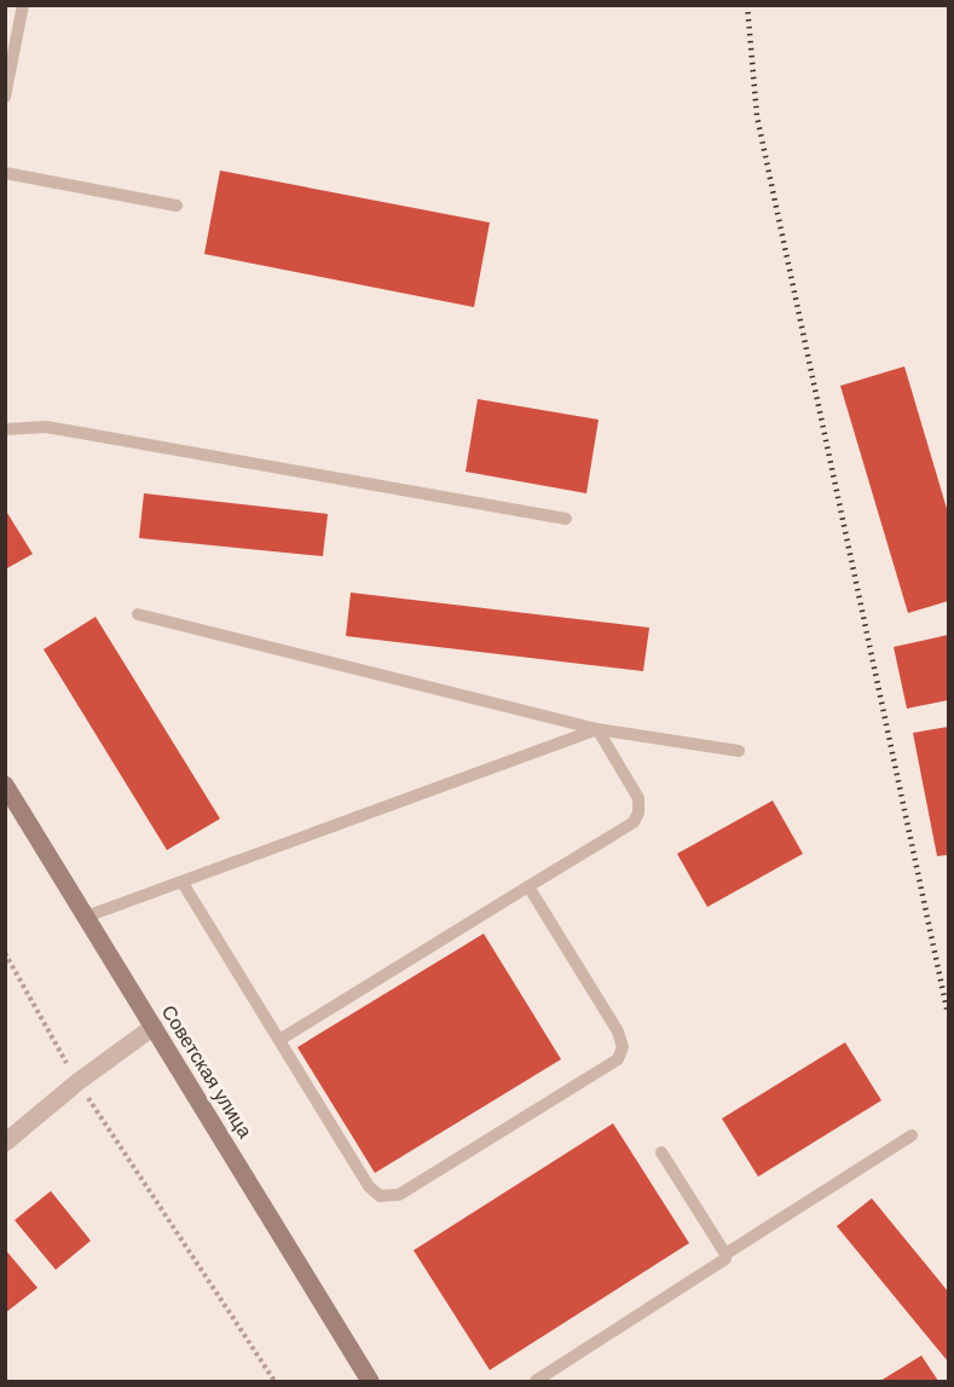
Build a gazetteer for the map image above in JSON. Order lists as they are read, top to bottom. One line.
{"streets":{"main road":["Советская улица"]}}
